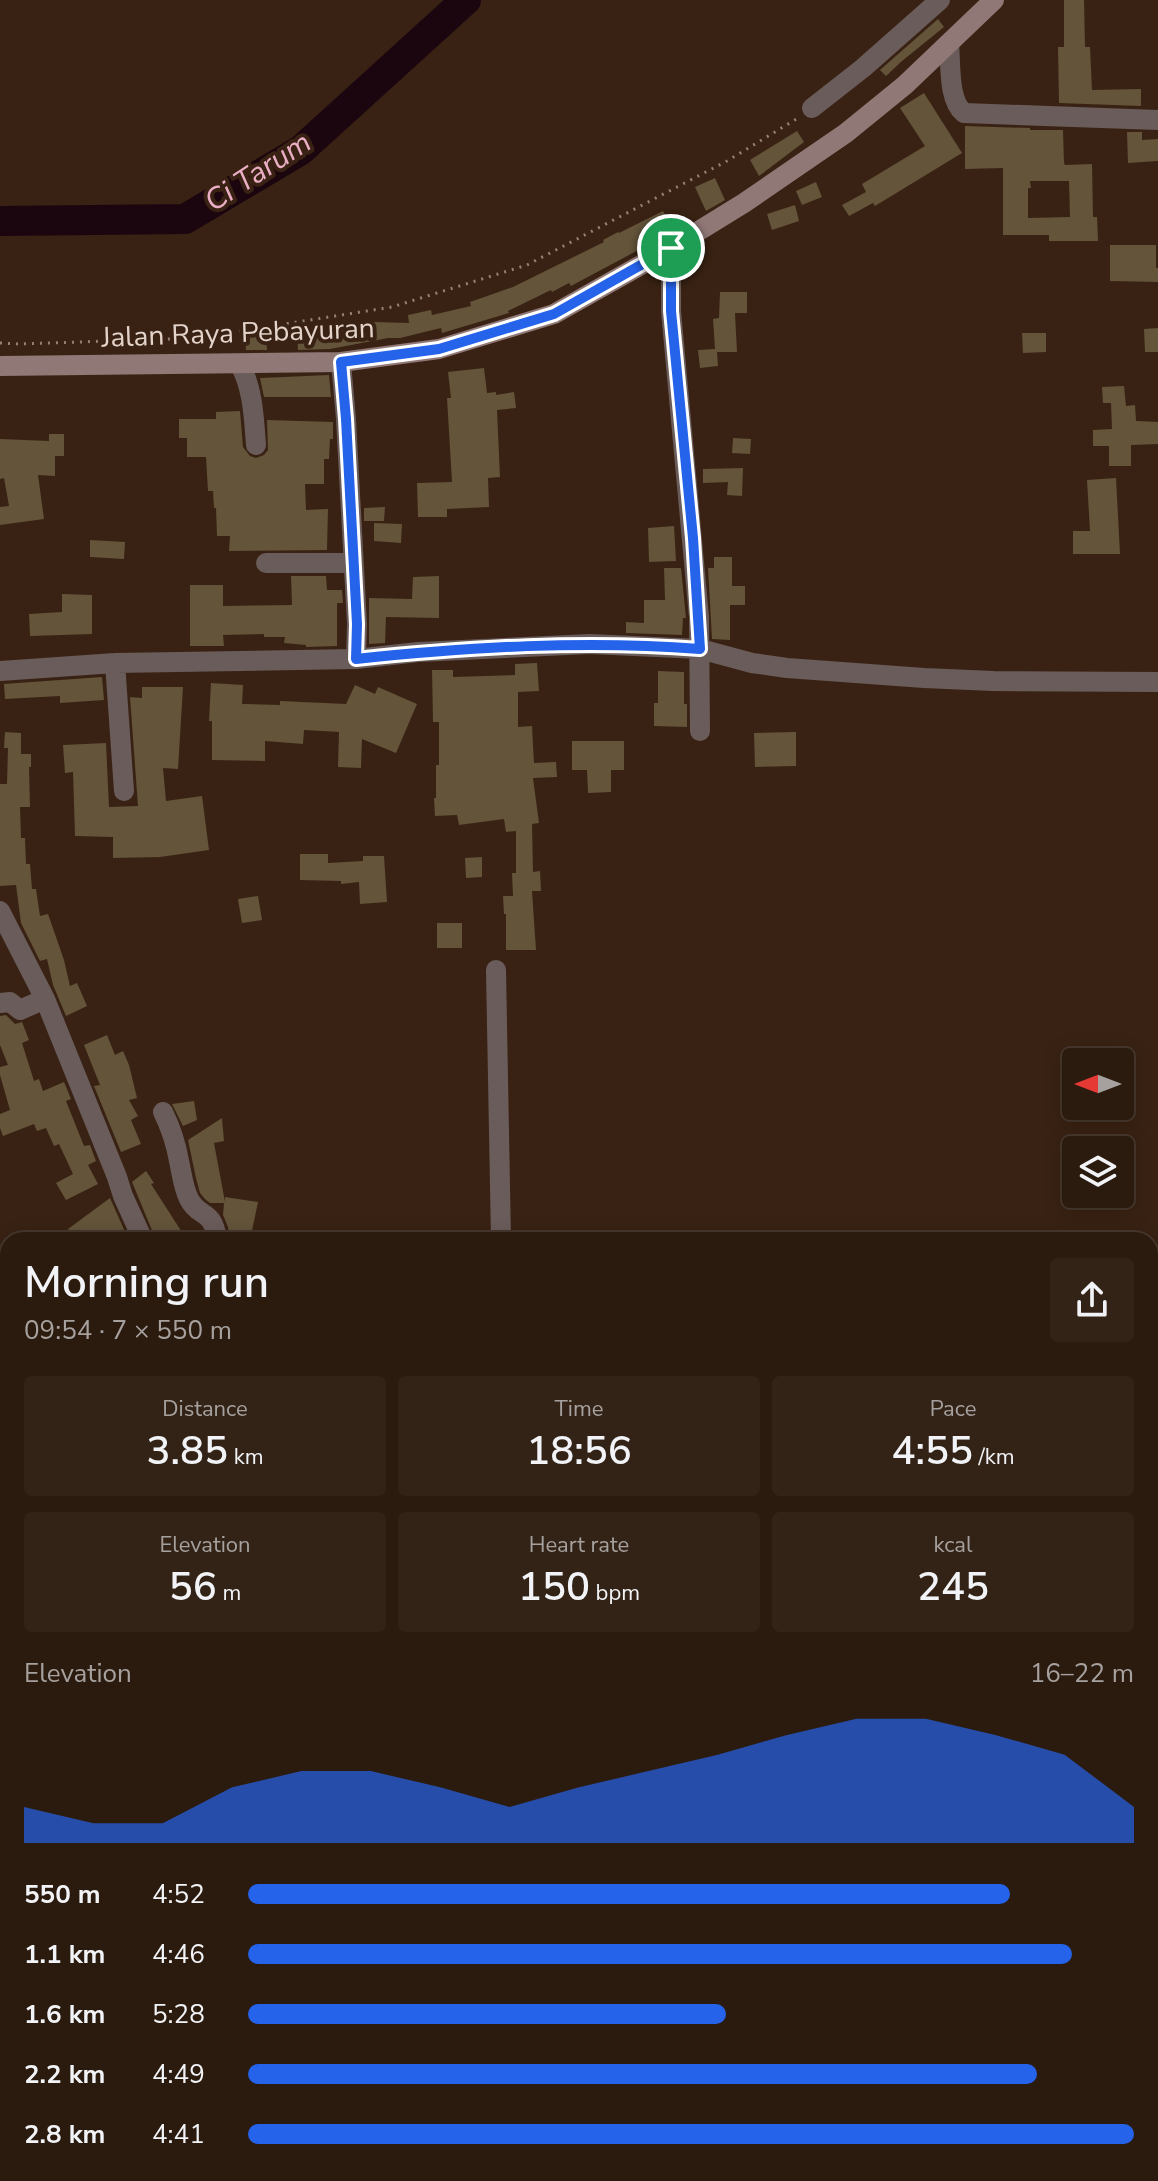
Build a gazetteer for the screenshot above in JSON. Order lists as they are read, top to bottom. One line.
{"streets":{"main road":["Jalan Raya Pebayuran"]},"water":["Ci Tarum"],"north":"left","page":{"heading":["Morning run","09:54 · 7 × 550 m"],"stats":[["Distance","3.85 km"],["Time","18:56"],["Pace","4:55 /km"],["Elevation","56 m"],["Heart rate","150 bpm"],["kcal","245"]],"chart":["Elevation","16–22 m"],"list":[{"name":"550 m","note":"4:52"},{"name":"1.1 km","note":"4:46"},{"name":"1.6 km","note":"5:28"},{"name":"2.2 km","note":"4:49"},{"name":"2.8 km","note":"4:41"}]}}
